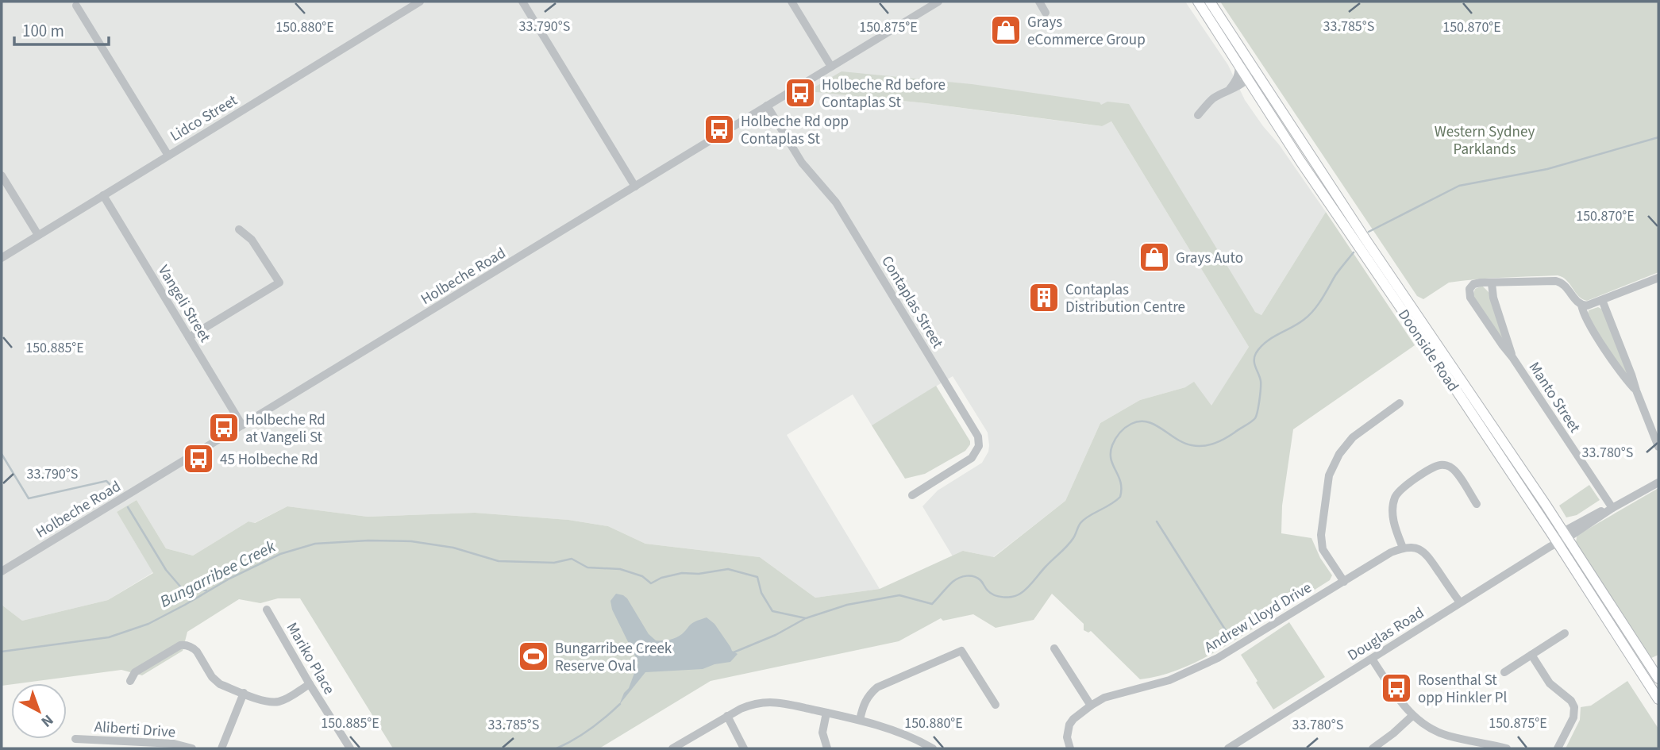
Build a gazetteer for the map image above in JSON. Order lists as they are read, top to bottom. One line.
{"streets":{"main road":["Doonside Road"],"street":["Lidco Street","Holbeche Road","Contaplas Street","Vangeli Street","Manto Street","Andrew Lloyd Drive","Douglas Road","Mariko Place","Aliberti Drive"]},"crossings":[["Lidco Street","Vangeli Street"],["Holbeche Road","Contaplas Street"],["Holbeche Road","Vangeli Street"],["Doonside Road","Douglas Road"],["Manto Street","Douglas Road"]],"water":["Bungarribee Creek"],"parks":["Western Sydney Parklands"],"places":{"shop":["Grays eCommerce Group","Grays Auto"],"bus stop":["Holbeche Rd before Contaplas St","Holbeche Rd opp Contaplas St","Holbeche Rd at Vangeli St","45 Holbeche Rd","Rosenthal St opp Hinkler Pl"],"building":["Contaplas Distribution Centre"],"sports":["Bungarribee Creek Reserve Oval"]},"scale_bar":"100 m","north":"bottom right","coordinates":["33.790°S","33.785°S","150.880°E","150.875°E","150.870°E","150.885°E","33.780°S"]}
